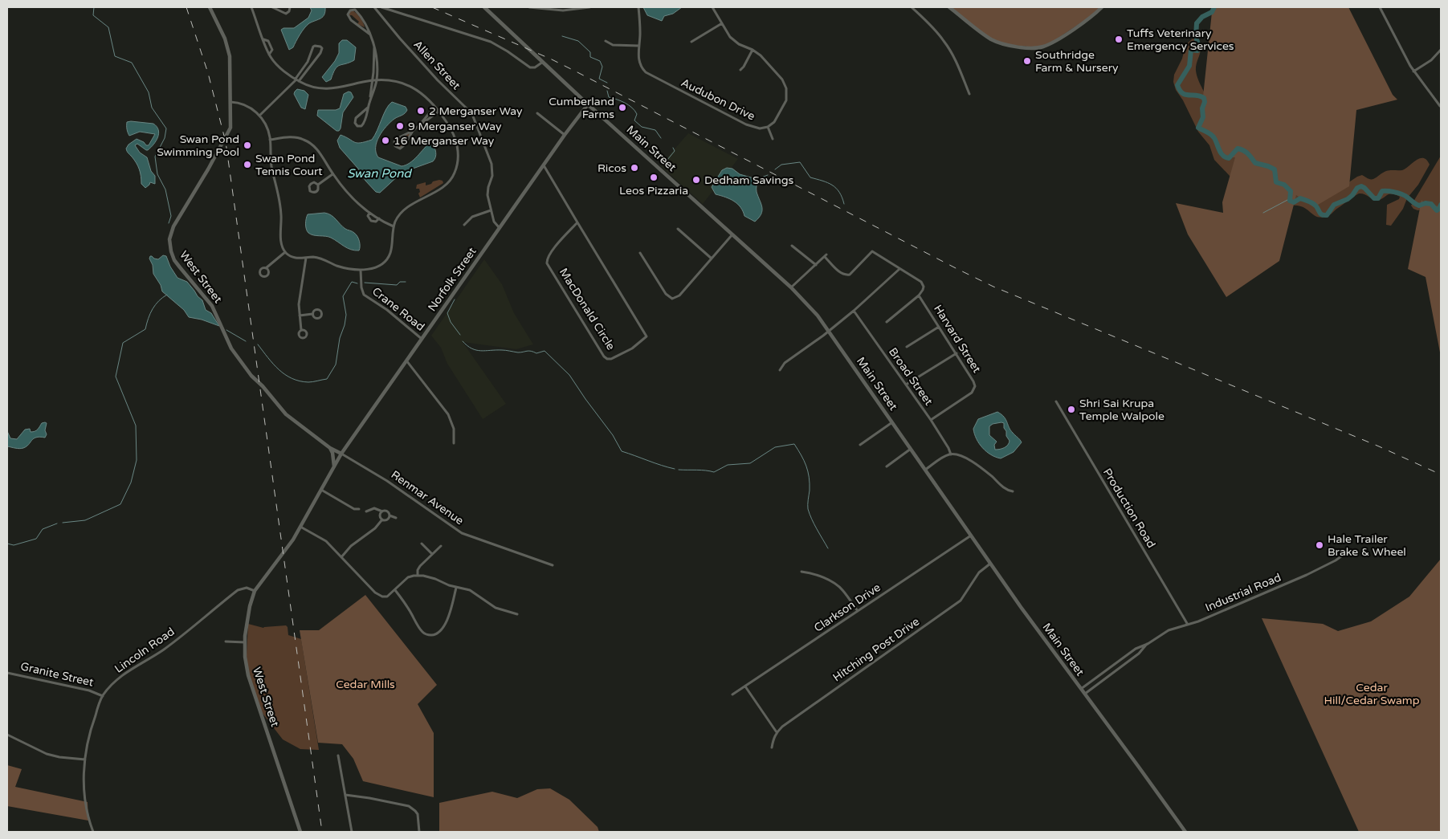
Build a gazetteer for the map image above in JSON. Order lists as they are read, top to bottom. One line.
{"streets":{"main road":["Main Street","West Street","Norfolk Street"],"street":["Allen Street","Audubon Drive","Crane Road","MacDonald Circle","Harvard Street","Broad Street","Renmar Avenue","Production Road","Industrial Road","Clarkson Drive","Hitching Post Drive","Lincoln Road","Granite Street"]},"crossings":[["Allen Street","Norfolk Street"],["Main Street","Norfolk Street"],["Main Street","Industrial Road"],["Main Street","Clarkson Drive"],["Main Street","Hitching Post Drive"],["West Street","Norfolk Street"],["West Street","Renmar Avenue"],["West Street","Lincoln Road"],["Norfolk Street","Crane Road"],["Norfolk Street","MacDonald Circle"],["Norfolk Street","Renmar Avenue"],["Harvard Street","Broad Street"],["Production Road","Industrial Road"],["Lincoln Road","Granite Street"]],"water":["Swan Pond"],"parks":["Cedar Mills","Cedar Hill/Cedar Swamp"],"places":["Tuffs Veterinary Emergency Services","Southridge Farm & Nursery","Cumberland Farms","2 Merganser Way","9 Merganser Way","16 Merganser Way","Swan Pond Swimming Pool","Swan Pond Tennis Court","Ricos","Leos Pizzaria","Dedham Savings","Shri Sai Krupa Temple Walpole","Hale Trailer Brake & Wheel"]}
